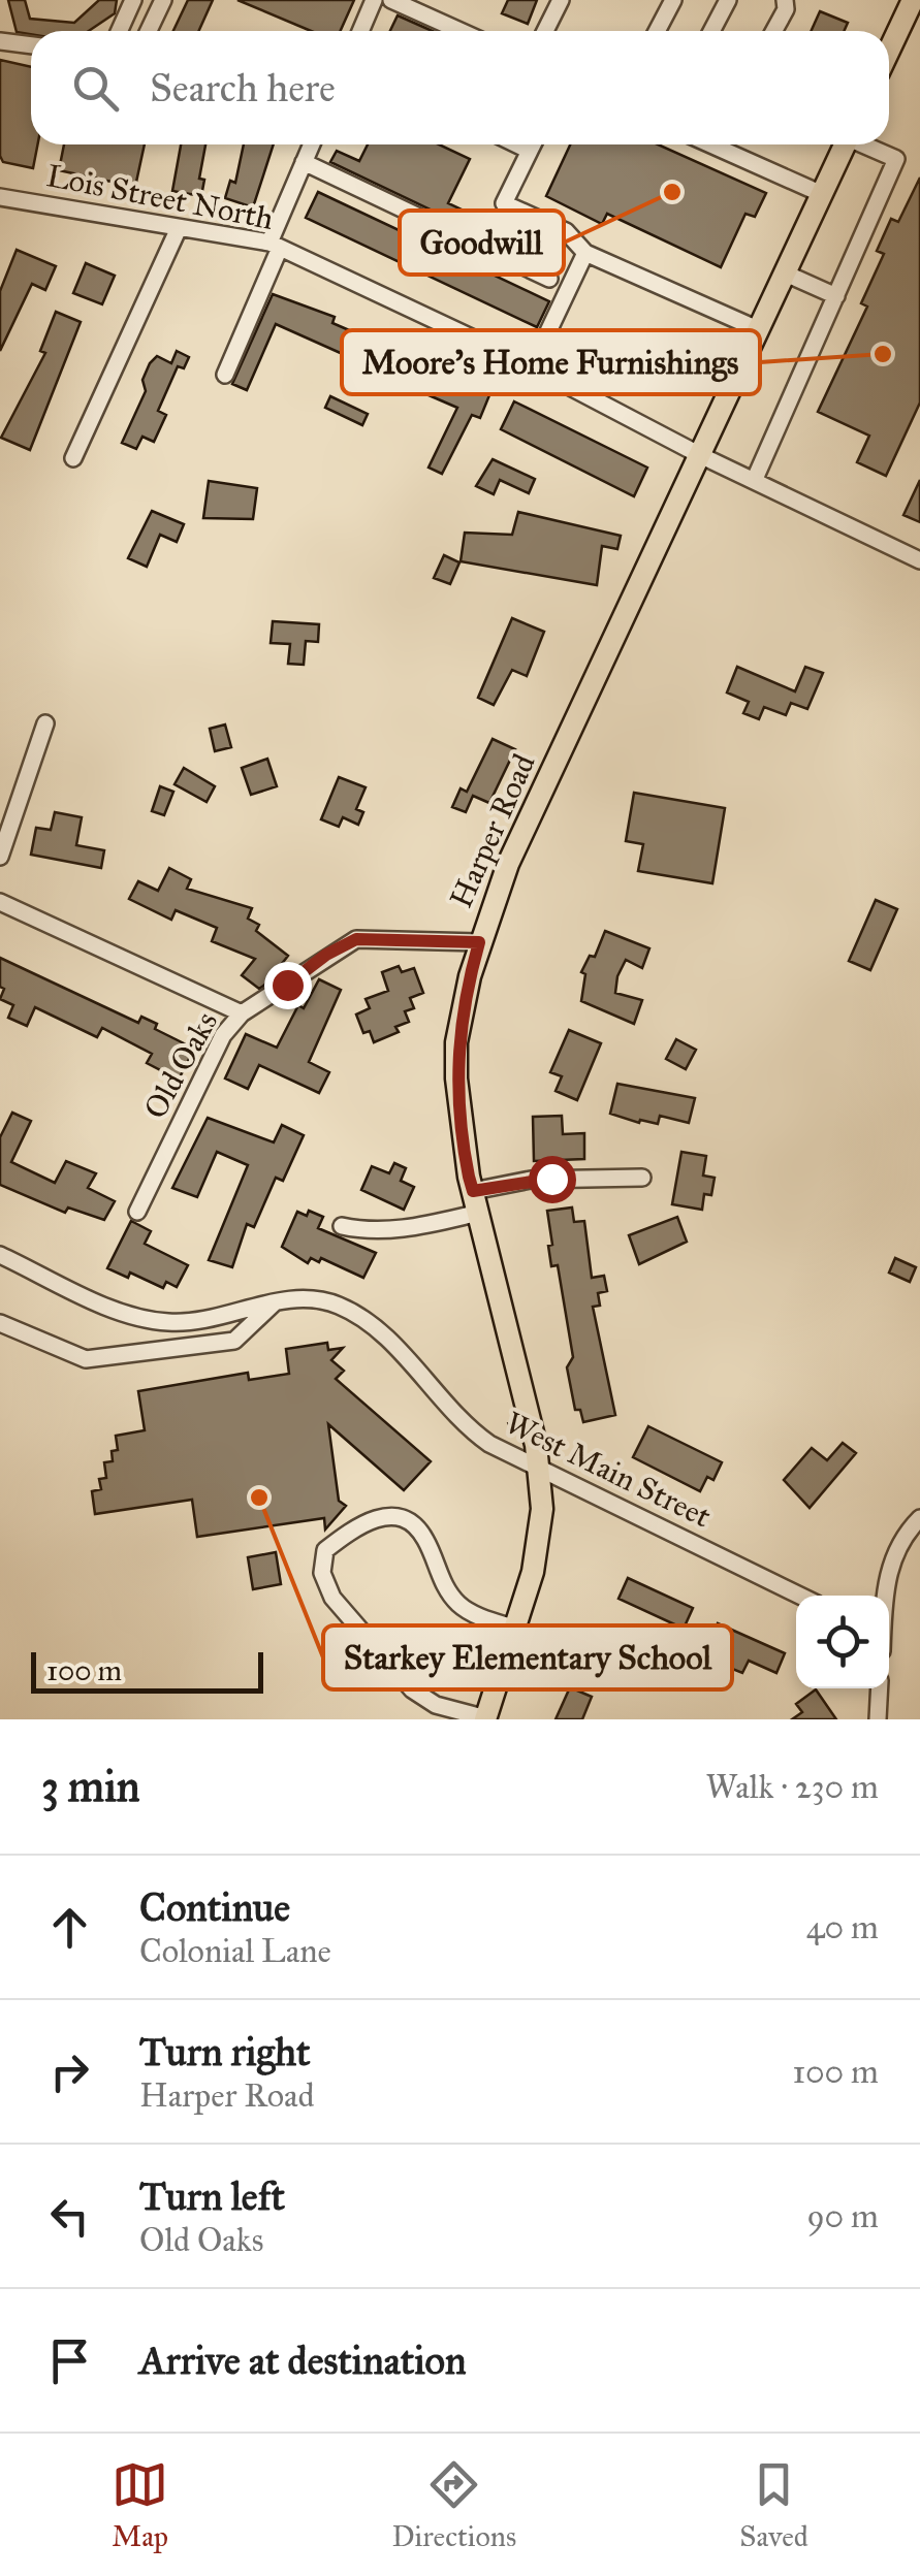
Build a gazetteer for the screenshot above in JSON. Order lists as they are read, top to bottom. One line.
{"streets":{"main road":["Harper Road"],"street":["Lois Street North","Old Oaks","West Main Street"]},"crossings":[["Lois Street North","Harper Road"],["Harper Road","Old Oaks"],["Harper Road","West Main Street"]],"places":["Goodwill","Moore's Home Furnishings","Starkey Elementary School"],"scale_bar":"100 m","page":{"search":"Search here","scale":"100 m","heading":["3 min","Walk · 230 m"],"list":[["Continue","Colonial Lane","40 m"],["Turn right","Harper Road","100 m"],["Turn left","Old Oaks","90 m"],"Arrive at destination"],"nav":["Map","Directions","Saved"]}}
